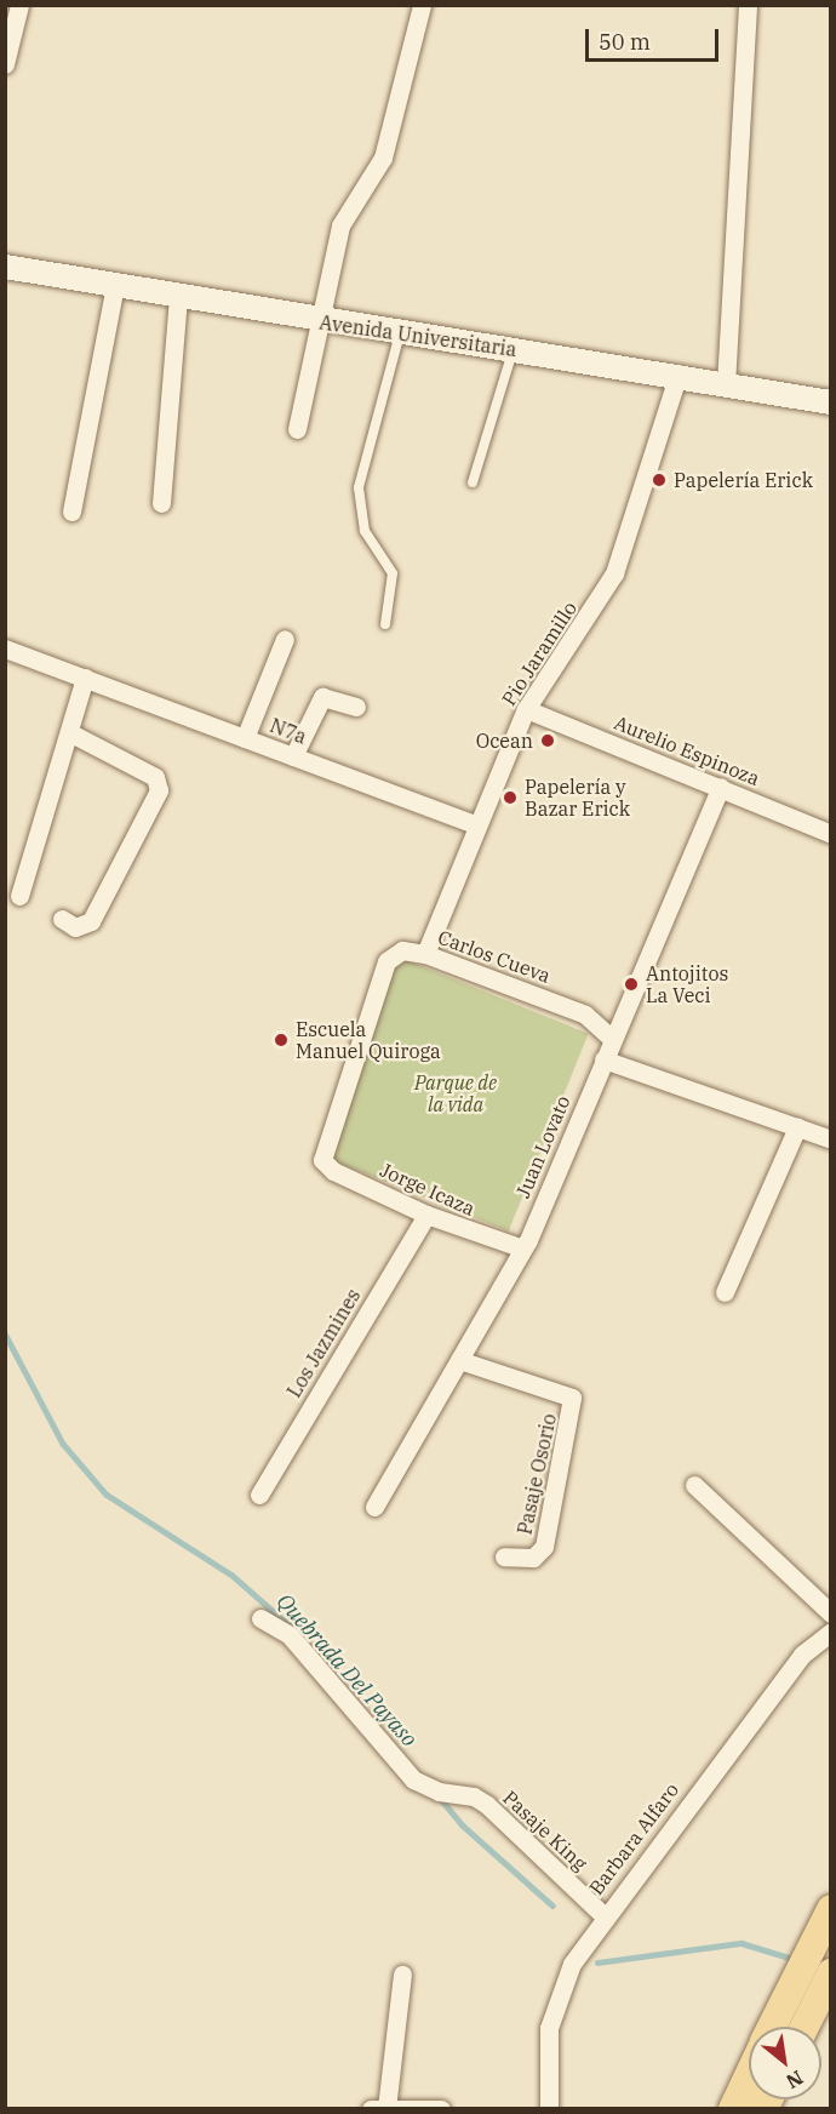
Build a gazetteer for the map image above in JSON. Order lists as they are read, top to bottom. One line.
{"streets":{"street":["Avenida Universitaria","Pio Jaramillo","N7a","Aurelio Espinoza","Carlos Cueva","Juan Lovato","Jorge Icaza","Los Jazmines","Pasaje Osorio","Pasaje King","Barbara Alfaro"]},"crossings":[["Avenida Universitaria","Pio Jaramillo"],["Pio Jaramillo","N7a"],["Pio Jaramillo","Aurelio Espinoza"],["Pio Jaramillo","Carlos Cueva"],["Aurelio Espinoza","Juan Lovato"],["Carlos Cueva","Juan Lovato"],["Carlos Cueva","Jorge Icaza"],["Juan Lovato","Jorge Icaza"],["Juan Lovato","Pasaje Osorio"],["Jorge Icaza","Los Jazmines"],["Pasaje King","Barbara Alfaro"]],"water":["Quebrada Del Payaso"],"parks":["Parque de la vida"],"places":["Papelería Erick","Ocean","Papelería y Bazar Erick","Antojitos La Veci","Escuela Manuel Quiroga"],"scale_bar":"50 m","north":"bottom right"}
